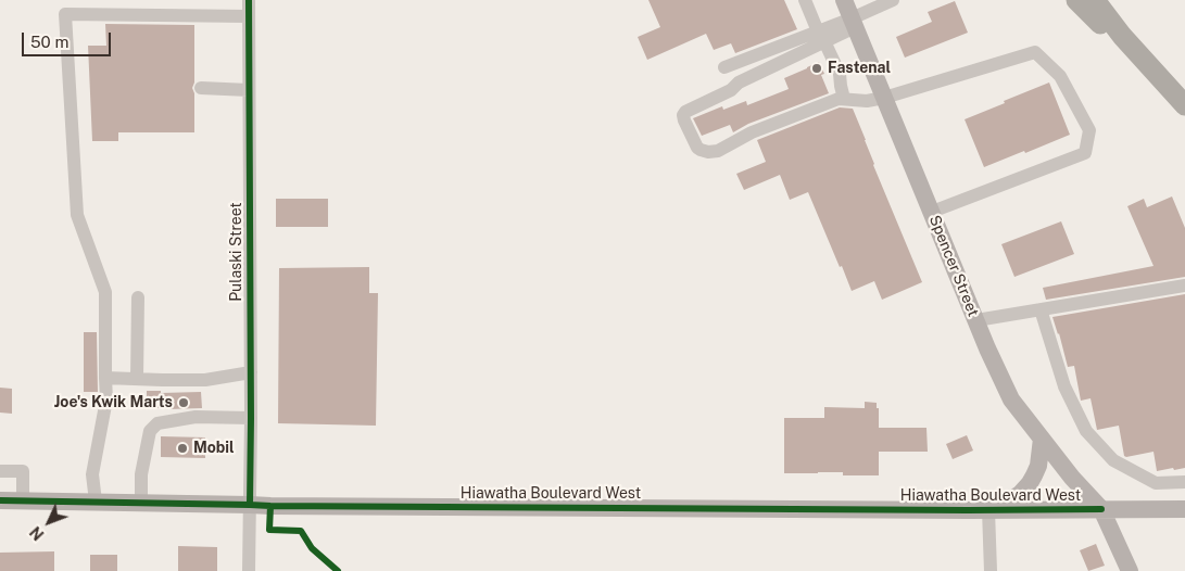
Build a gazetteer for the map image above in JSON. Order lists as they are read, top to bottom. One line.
{"streets":{"main road":["Spencer Street","Hiawatha Boulevard West"],"street":["Pulaski Street"]},"crossings":[["Pulaski Street","Hiawatha Boulevard West"],["Spencer Street","Hiawatha Boulevard West"]],"places":["Fastenal","Joe's Kwik Marts","Mobil"],"scale_bar":"50 m","north":"bottom left"}
